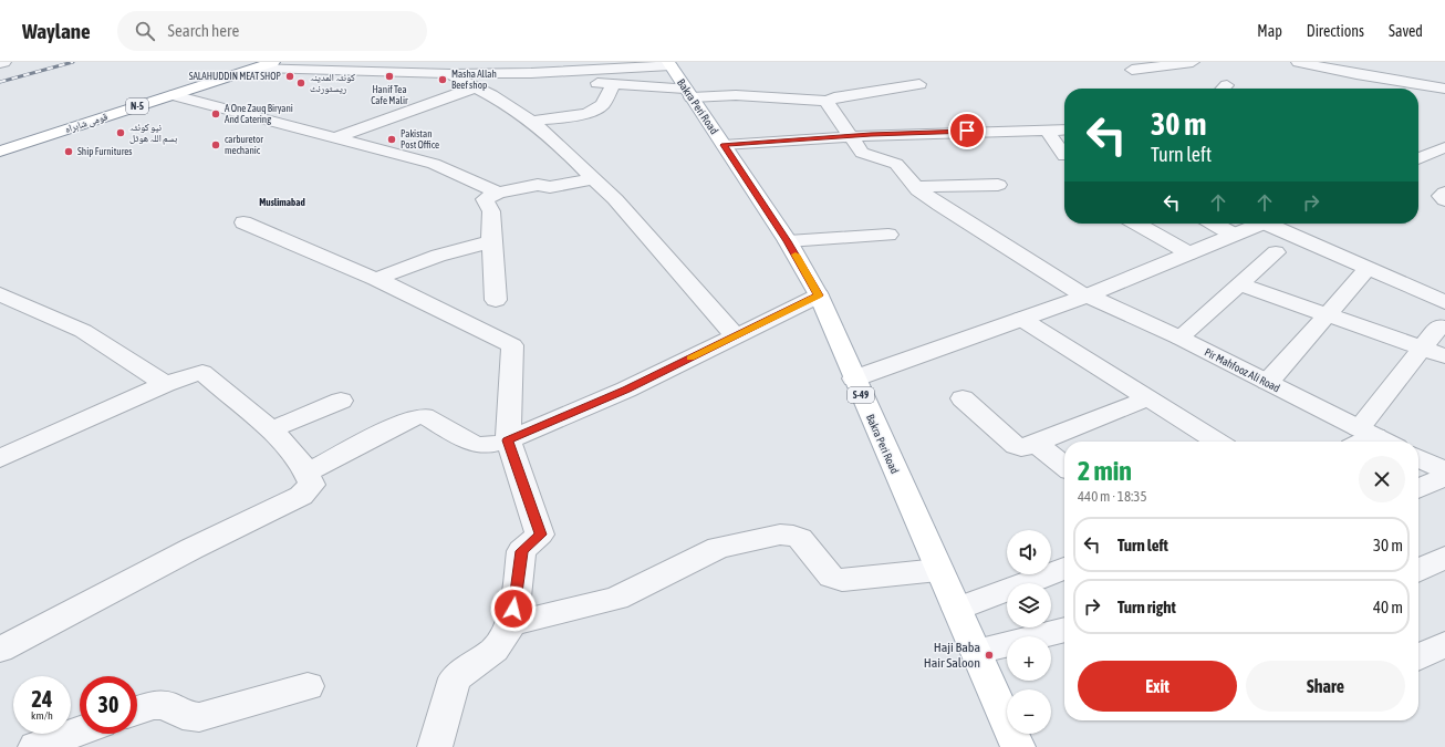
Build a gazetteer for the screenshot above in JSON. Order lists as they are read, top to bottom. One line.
{"streets":{"main road":["N-5","Bakra Peri Road","قومی شاہراہ","S-49"],"street":["Pir Mahfooz Ali Road"]},"districts":["Muslimabad"],"places":["SALAHUDDIN MEAT SHOP","Hanif Tea Cafe Malir","Masha Allah Beef shop","کوئٹہ المدینہ ریسٹورنٹ","A One Zauq Biryani And Catering","نیو کوئٹہ بسم اللہ ھوٹل","Pakistan Post Office","carburetor mechanic","Ship Furnitures","Haji Baba Hair Saloon"],"page":{"header":"Waylane","search":"Search here","nav":["Map","Directions","Saved"],"turn":["30 m","Turn left"],"heading":["2 min","440 m · 18:35"],"list":[{"name":"Turn left","value":"30 m"},{"name":"Turn right","value":"40 m"}],"map_buttons":["+","−"],"buttons":["Exit","Share"],"speed":"24 km/h","limit":"30"}}
